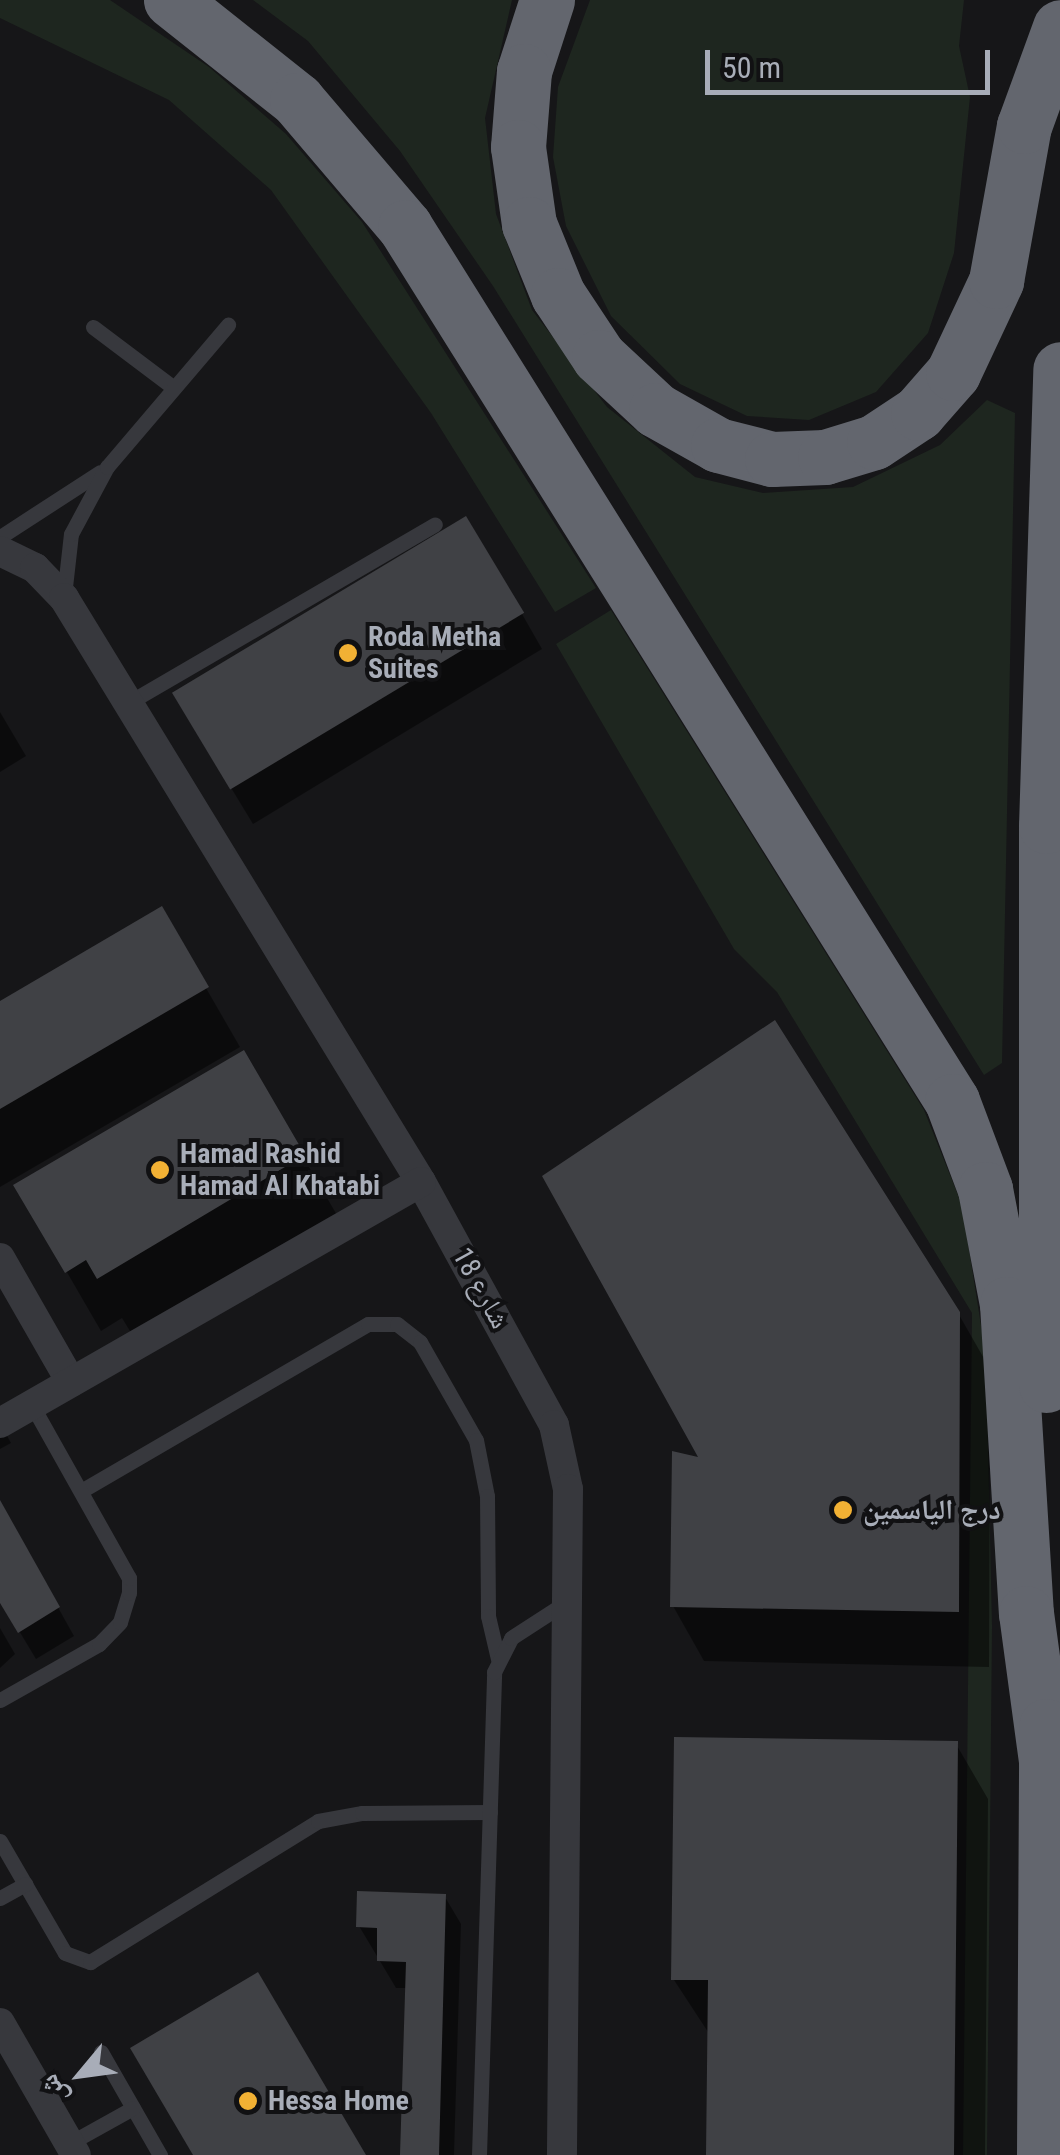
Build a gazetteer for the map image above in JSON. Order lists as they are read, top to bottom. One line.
{"streets":{"street":["شارع 18"]},"places":["Roda Metha Suites","Hamad Rashid Hamad Al Khatabi","درج الياسمين","Hessa Home"],"scale_bar":"50 m","north":"bottom left"}
